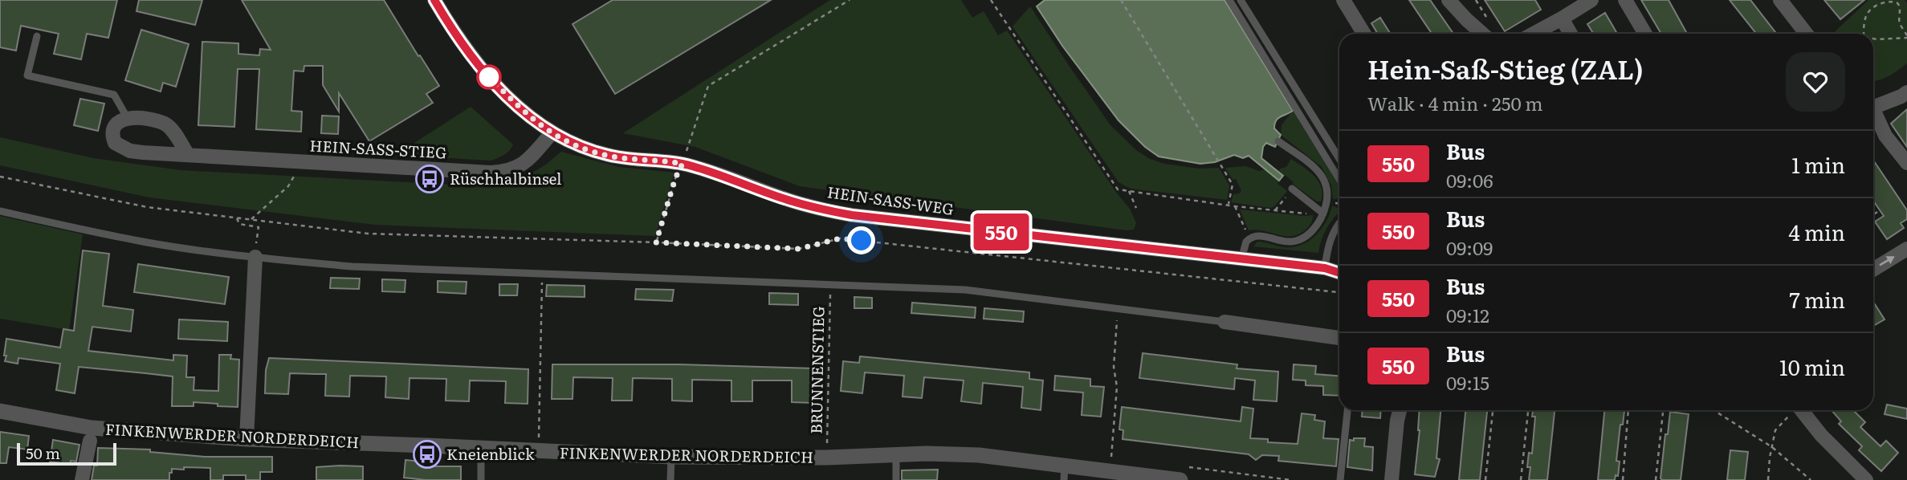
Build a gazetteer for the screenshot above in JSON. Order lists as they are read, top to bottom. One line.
{"streets":{"street":["HEIN-SASS-STIEG","HEIN-SASS-WEG","FINKENWERDER NORDERDEICH"],"path":["BRUNNENSTIEG"]},"crossings":[["HEIN-SASS-STIEG","HEIN-SASS-WEG"],["BRUNNENSTIEG","FINKENWERDER NORDERDEICH"]],"places":{"bus stop":["Rüschhalbinsel","Kneienblick"]},"lines":["bus line 550"],"scale_bar":"50 m","page":{"on_map":"550","heading":["Hein-Saß-Stieg (ZAL)","Walk · 4 min · 250 m"],"list":[{"mark":"550","name":"Bus","note":"09:06","value":"1 min"},{"mark":"550","name":"Bus","note":"09:09","value":"4 min"},{"mark":"550","name":"Bus","note":"09:12","value":"7 min"},{"mark":"550","name":"Bus","note":"09:15","value":"10 min"}],"scale":"50 m"}}
